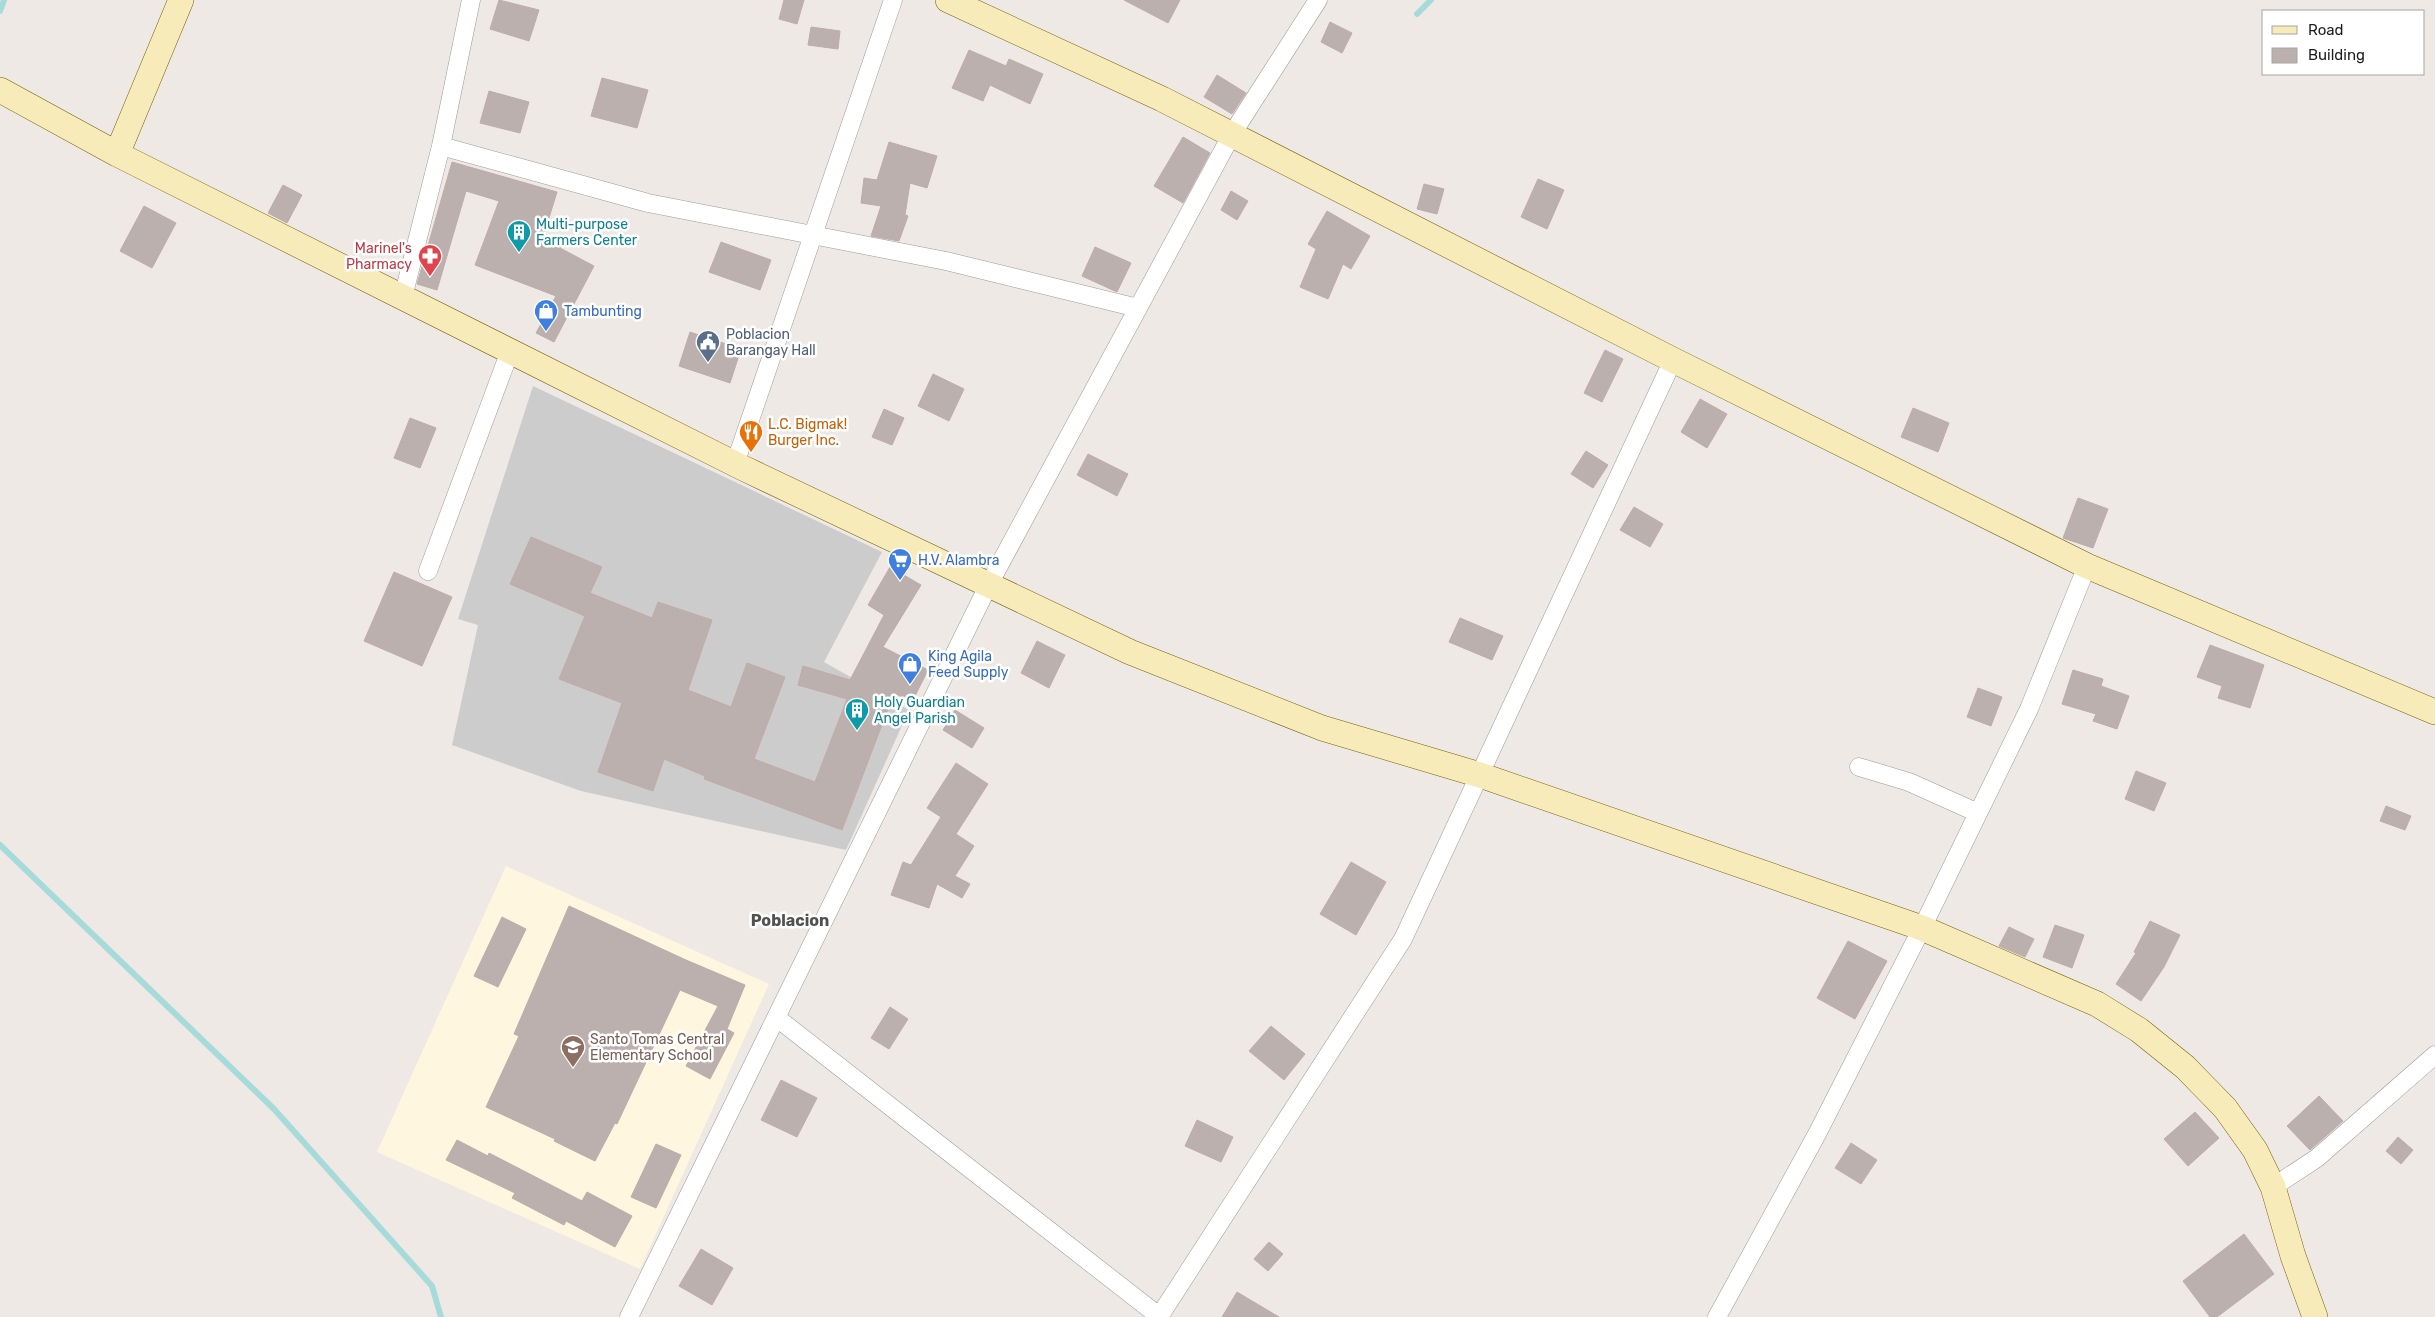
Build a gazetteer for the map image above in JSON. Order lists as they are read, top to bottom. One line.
{"districts":["Poblacion"],"places":{"building":["Multi-purpose Farmers Center","Holy Guardian Angel Parish"],"pharmacy":["Marinel's Pharmacy"],"shop":["Tambunting","King Agila Feed Supply"],"public building":["Poblacion Barangay Hall"],"restaurant":["L.C. Bigmak! Burger Inc."],"supermarket":["H.V. Alambra"],"school or university":["Santo Tomas Central Elementary School"]},"legend":["Road","Building"]}
